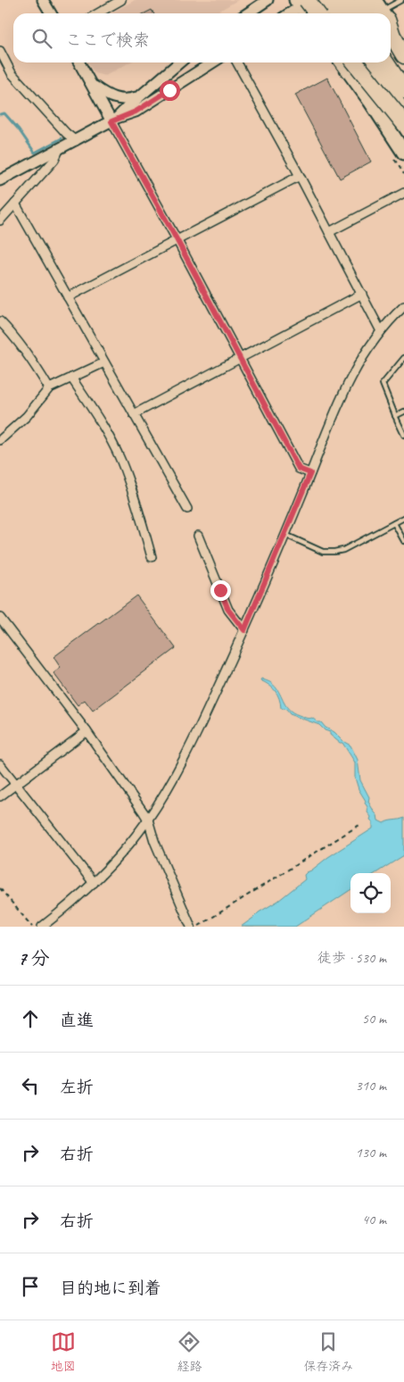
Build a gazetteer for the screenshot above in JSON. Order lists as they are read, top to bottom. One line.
{"page":{"search":"ここで検索","heading":["7 分","徒歩 · 530 m"],"list":[["直進","50 m"],["左折","310 m"],["右折","130 m"],["右折","40 m"],"目的地に到着"],"nav":["地図","経路","保存済み"]}}
